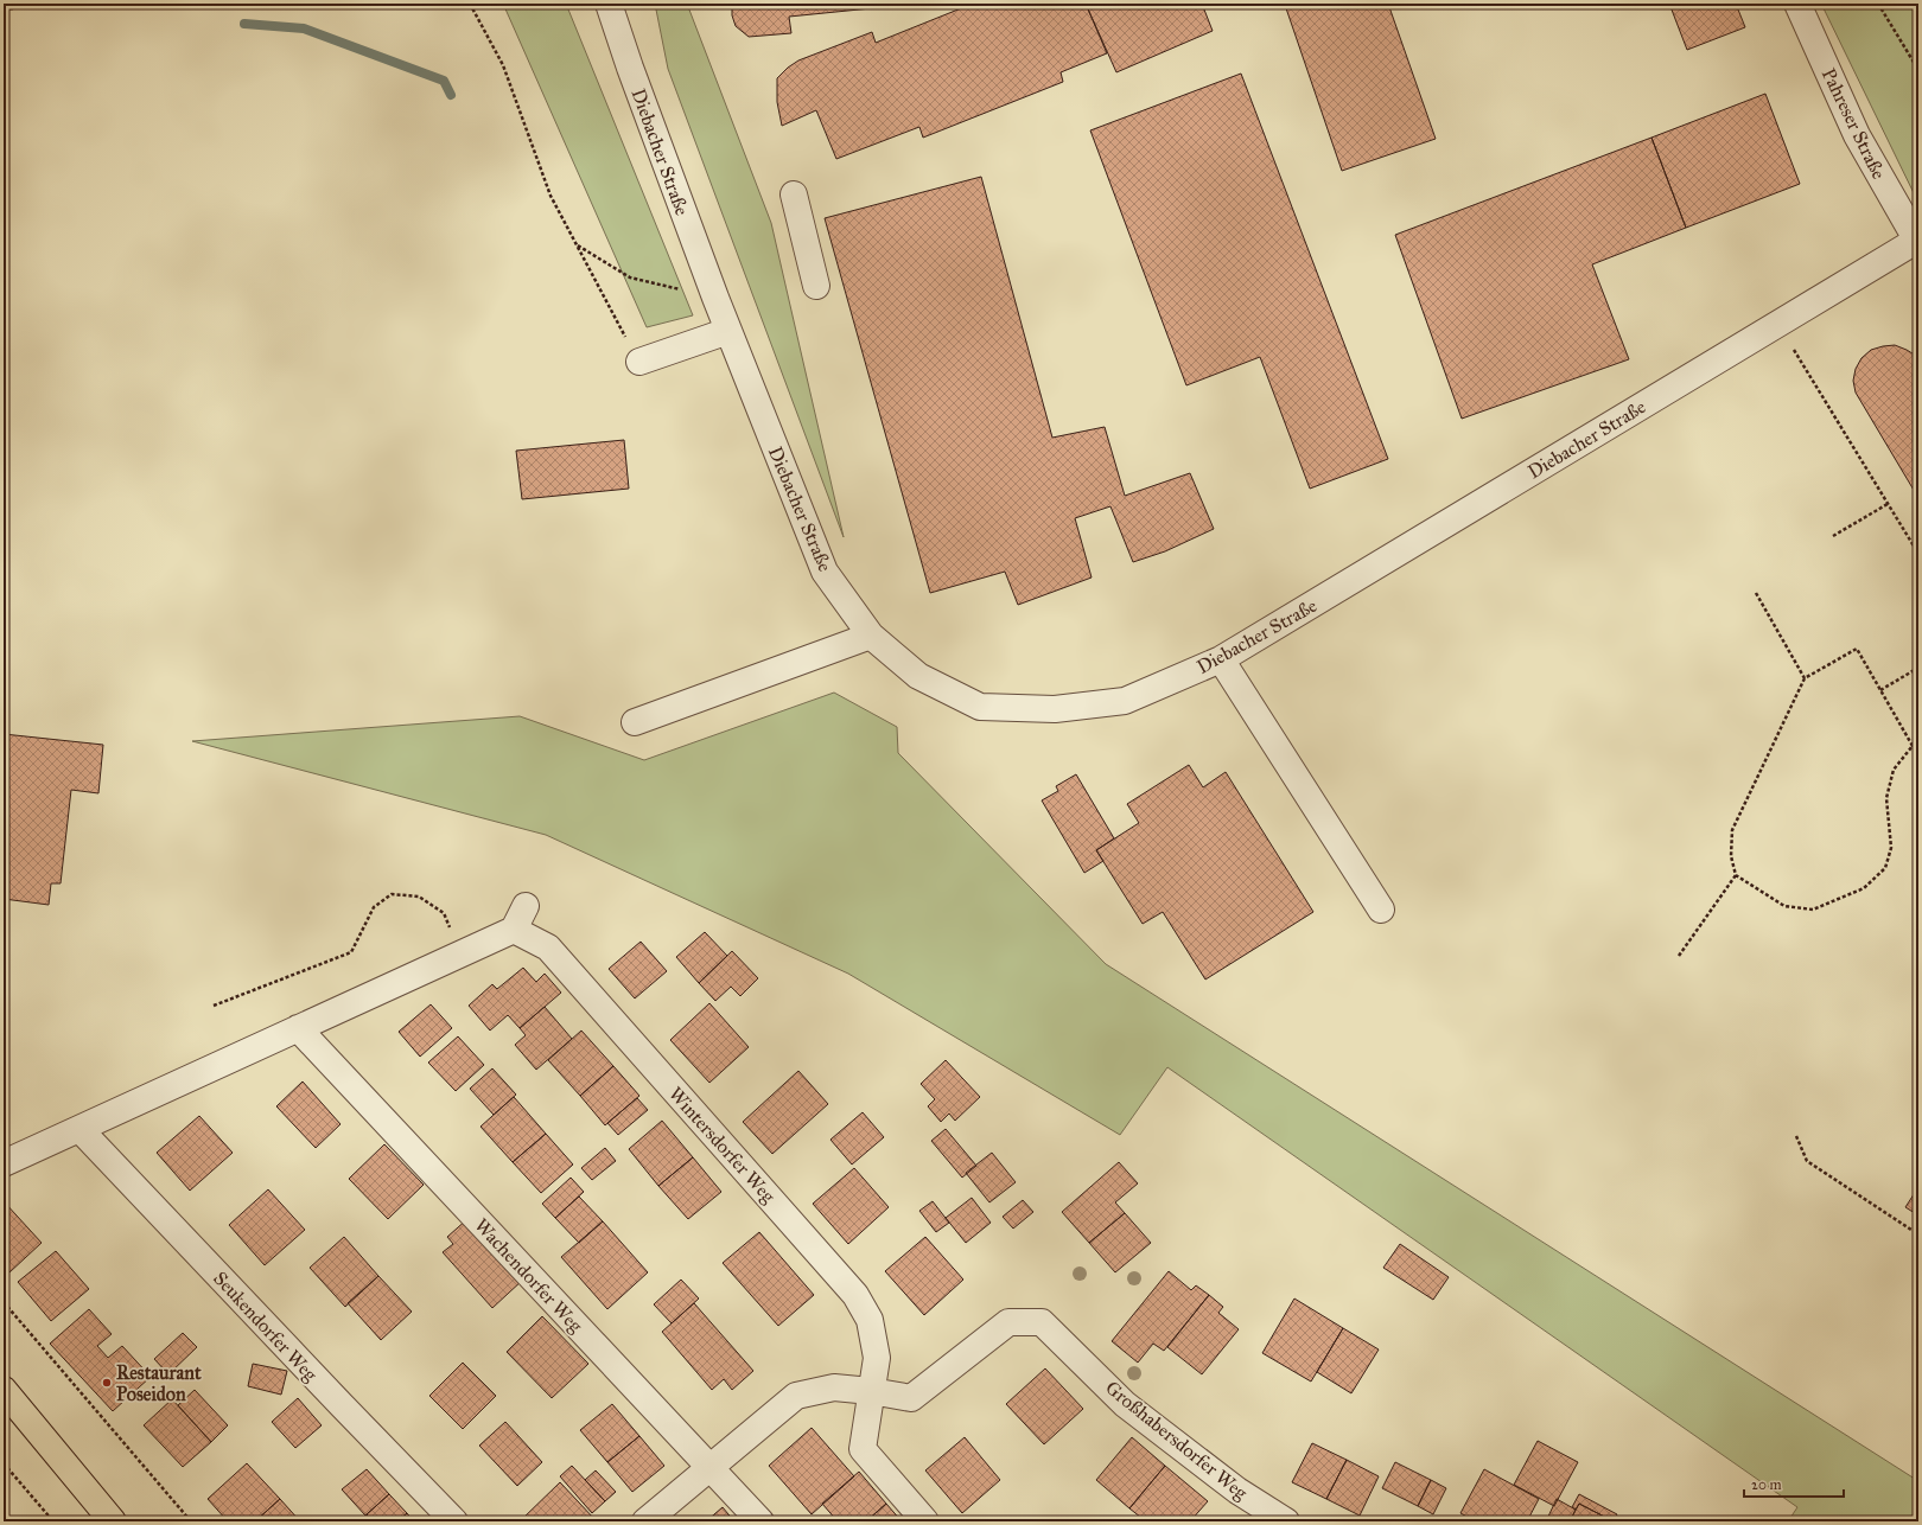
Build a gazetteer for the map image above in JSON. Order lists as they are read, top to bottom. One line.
{"streets":{"street":["Pahreser Straße","Diebacher Straße","Wintersdorfer Weg","Wachendorfer Weg","Seukendorfer Weg","Großhabersdorfer Weg"]},"crossings":[["Pahreser Straße","Diebacher Straße"],["Wintersdorfer Weg","Großhabersdorfer Weg"],["Wachendorfer Weg","Großhabersdorfer Weg"]],"places":["Restaurant Poseidon"],"scale_bar":"20 m"}
